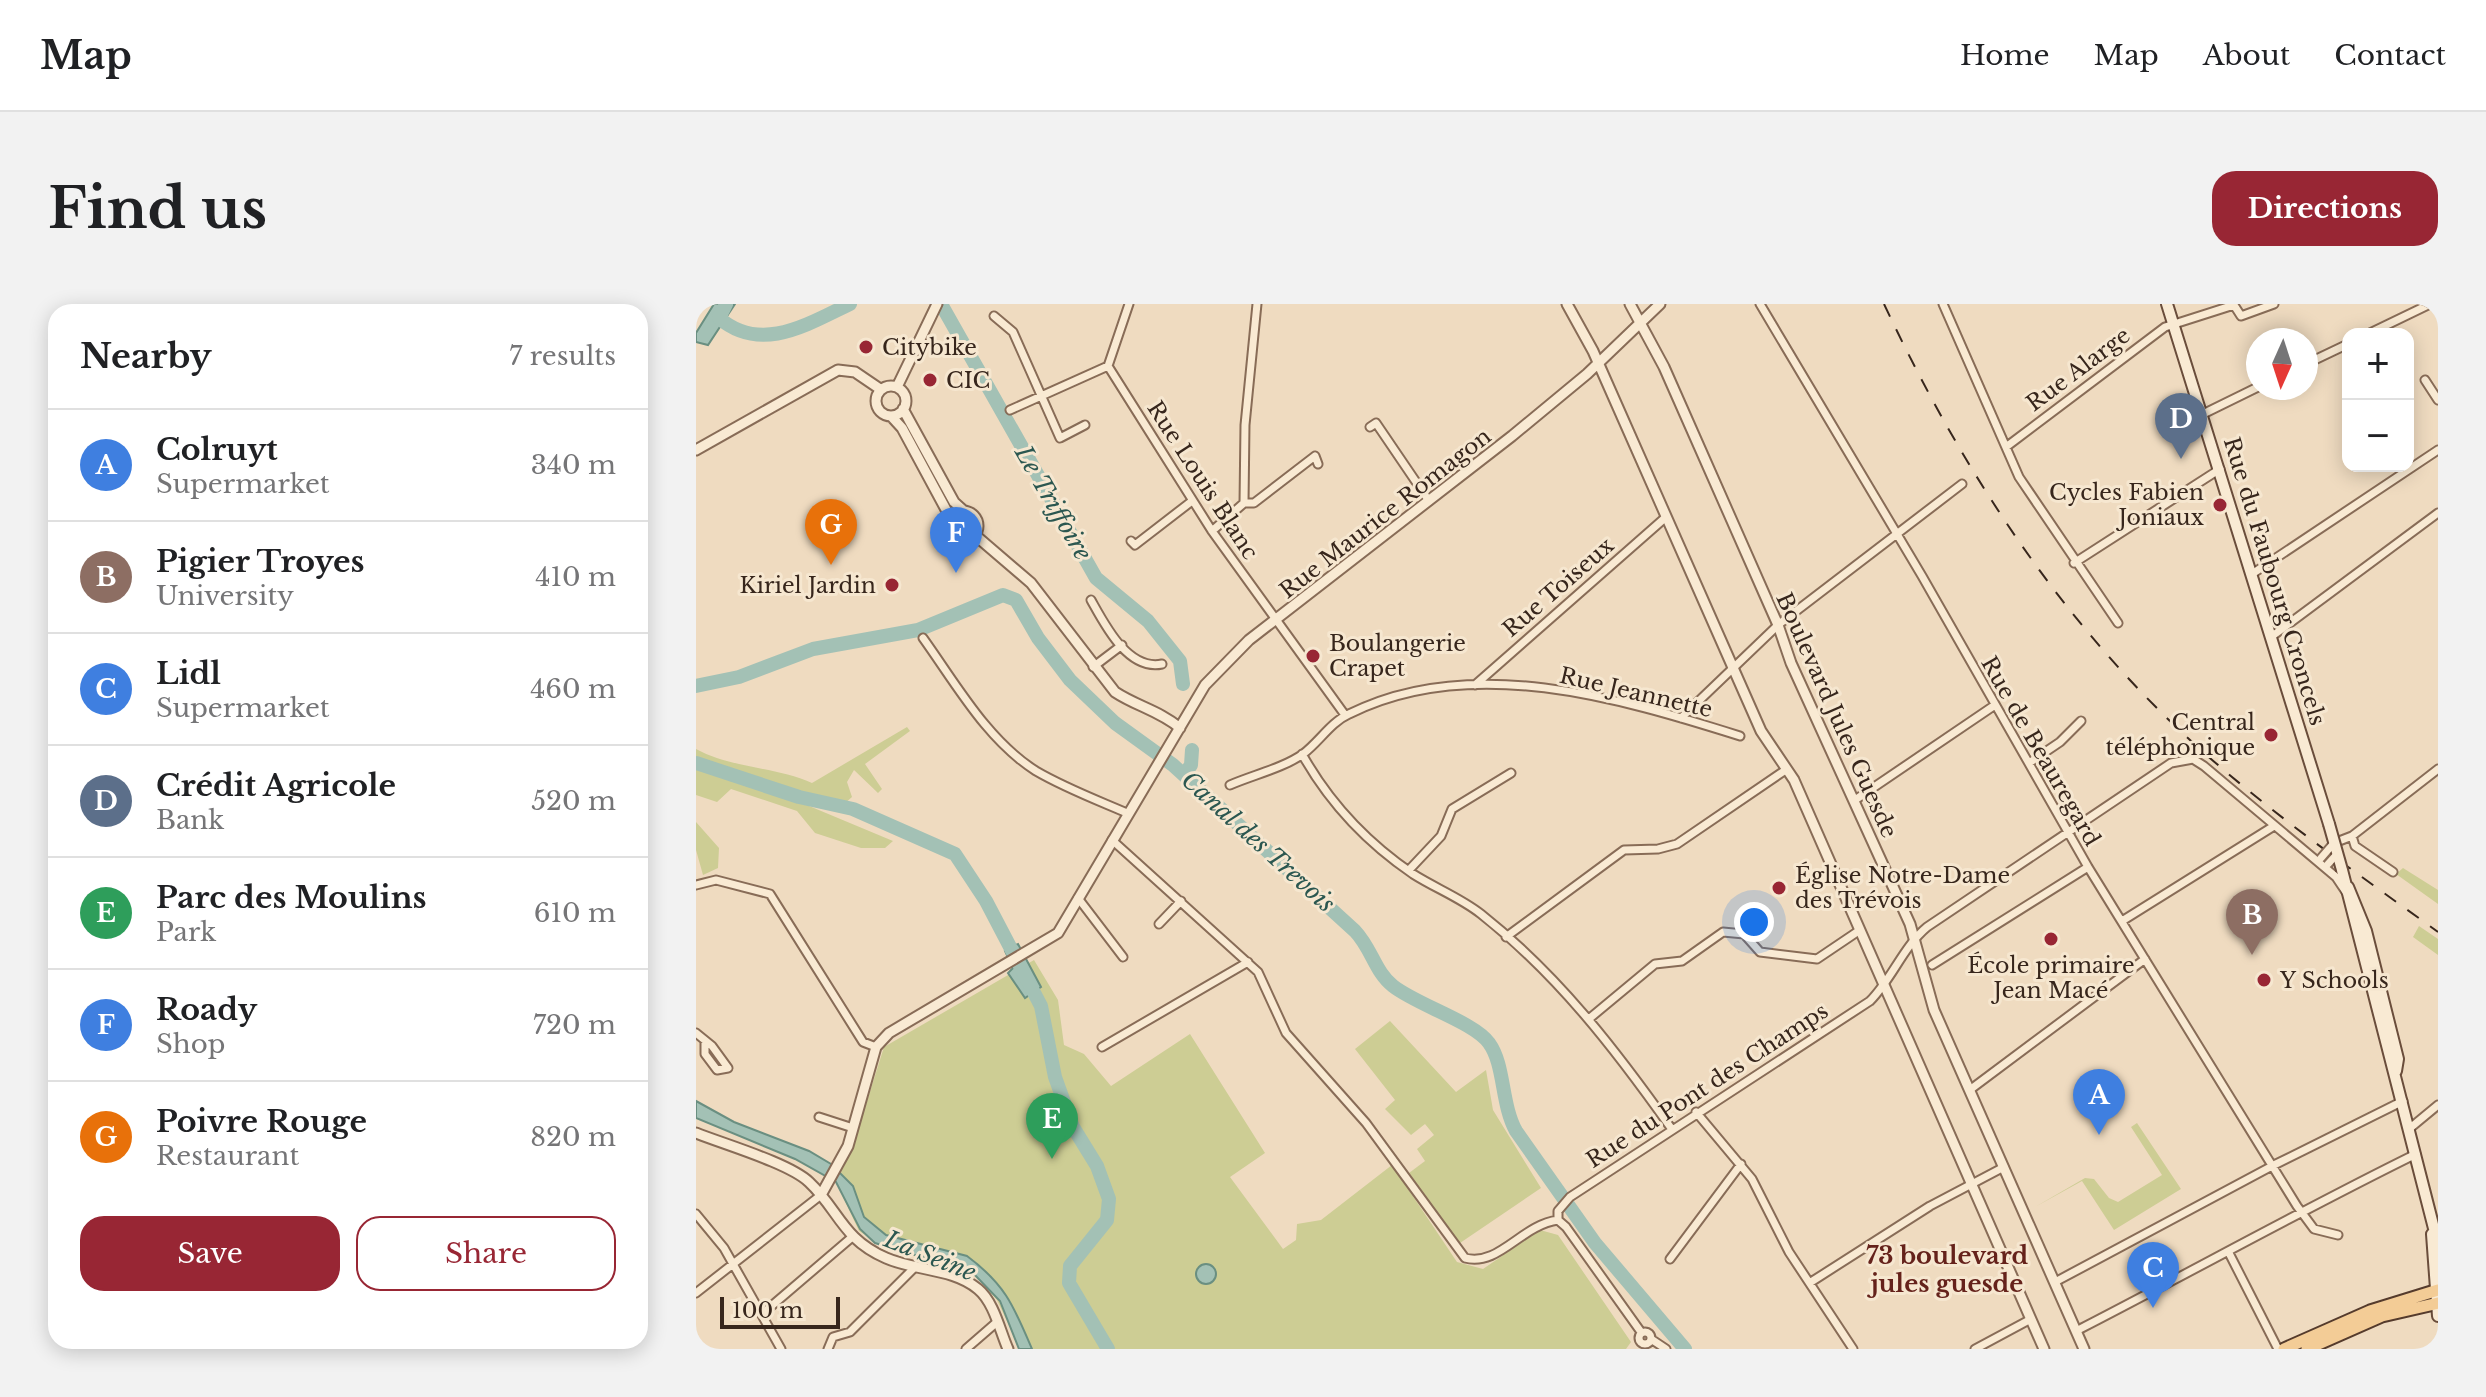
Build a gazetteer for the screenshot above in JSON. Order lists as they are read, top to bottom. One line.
{"streets":{"main road":["Rue du Faubourg Croncels"],"street":["Rue Alarge","Rue Louis Blanc","Rue Maurice Romagon","Rue Toiseux","Rue Jeannette","Boulevard Jules Guesde","Rue de Beauregard","Rue du Pont des Champs"]},"crossings":[["Rue Alarge","Rue du Faubourg Croncels"],["Rue Louis Blanc","Rue Maurice Romagon"],["Rue Louis Blanc","Rue Jeannette"],["Rue Maurice Romagon","Boulevard Jules Guesde"],["Rue Toiseux","Rue Jeannette"],["Boulevard Jules Guesde","Rue du Pont des Champs"]],"districts":["73 boulevard jules guesde"],"water":["Le Triffoire","Canal des Trevois","La Seine"],"places":["Citybike","CIC","Cycles Fabien Joniaux","Kiriel Jardin","Boulangerie Crapet","Central téléphonique","Église Notre-Dame des Trévois","École primaire Jean Macé","Y Schools"],"scale_bar":"100 m","north":"bottom","page":{"header":"Map","nav":["Home","Map","About","Contact"],"buttons":["Directions",["Save","Share"]],"title":"Find us","heading":["Nearby","7 results"],"map_buttons":["+","−"],"pins":["D","G","F","B","A","E","C"],"list":[{"mark":"A","name":"Colruyt","note":"Supermarket","value":"340 m"},{"mark":"B","name":"Pigier Troyes","note":"University","value":"410 m"},{"mark":"C","name":"Lidl","note":"Supermarket","value":"460 m"},{"mark":"D","name":"Crédit Agricole","note":"Bank","value":"520 m"},{"mark":"E","name":"Parc des Moulins","note":"Park","value":"610 m"},{"mark":"F","name":"Roady","note":"Shop","value":"720 m"},{"mark":"G","name":"Poivre Rouge","note":"Restaurant","value":"820 m"}],"scale":"100 m"}}
